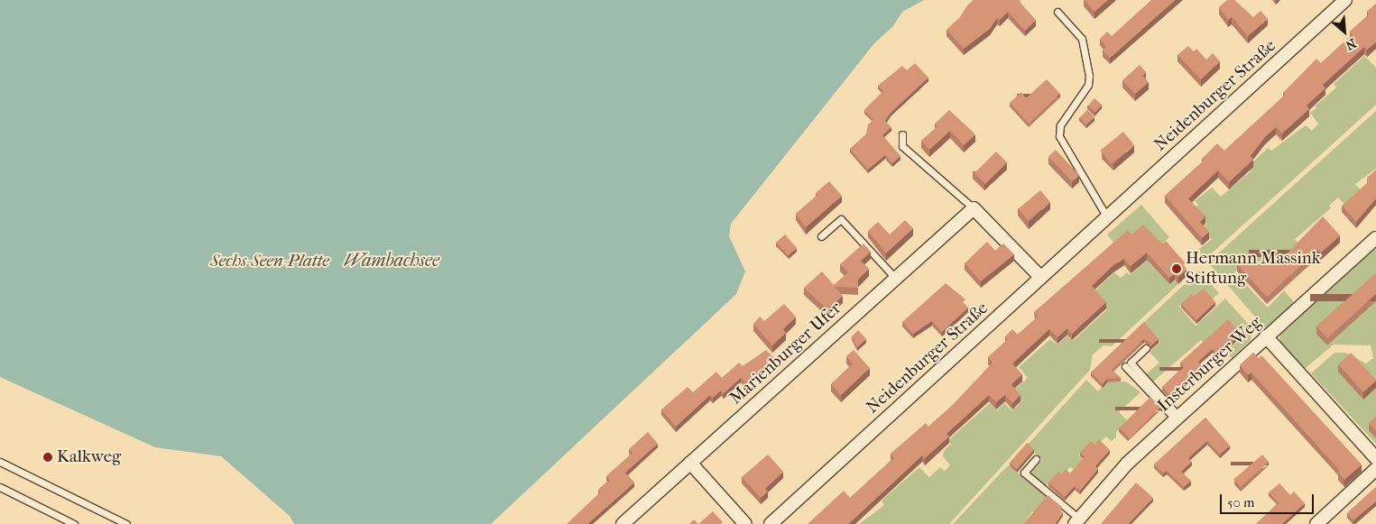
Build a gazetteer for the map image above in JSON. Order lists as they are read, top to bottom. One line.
{"streets":{"street":["Neidenburger Straße","Marienburger Ufer","Insterburger Weg"]},"water":["Wambachsee"],"parks":["Sechs-Seen-Platte"],"places":["Hermann Massink Stiftung","Kalkweg"],"scale_bar":"50 m","north":"bottom right"}
